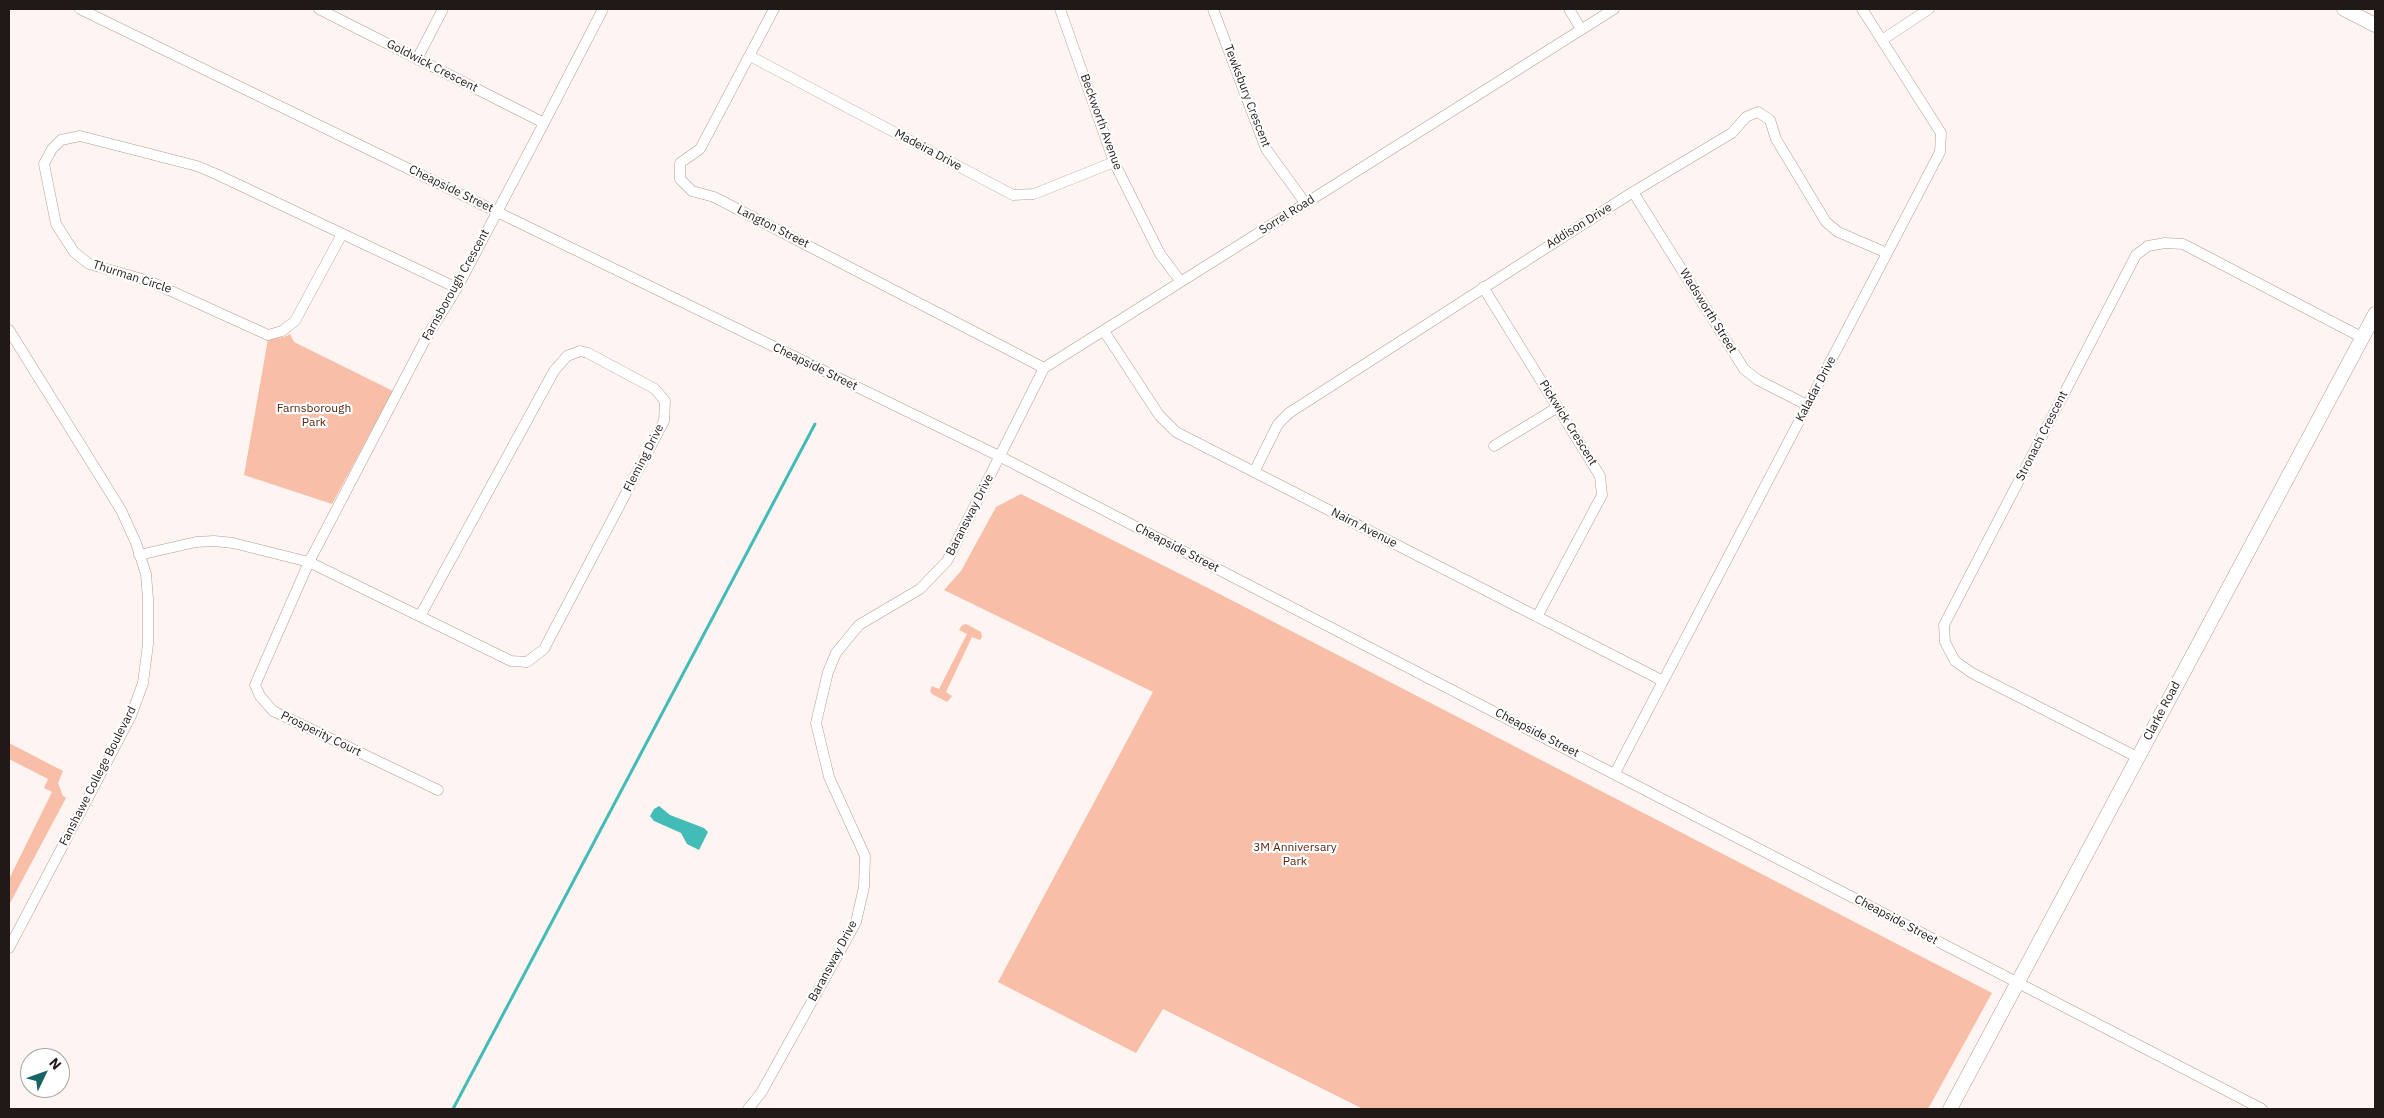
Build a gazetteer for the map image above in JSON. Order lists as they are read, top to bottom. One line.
{"streets":{"main road":["Clarke Road"],"street":["Goldwick Crescent","Tewksbury Crescent","Beckworth Avenue","Madeira Drive","Cheapside Street","Sorrel Road","Addison Drive","Langton Street","Thurman Circle","Farnsborough Crescent","Wadsworth Street","Kaladar Drive","Pickwick Crescent","Stronach Crescent","Fleming Drive","Baransway Drive","Nairn Avenue","Prosperity Court","Fanshawe College Boulevard"]},"crossings":[["Goldwick Crescent","Farnsborough Crescent"],["Tewksbury Crescent","Sorrel Road"],["Beckworth Avenue","Madeira Drive"],["Beckworth Avenue","Sorrel Road"],["Madeira Drive","Langton Street"],["Cheapside Street","Farnsborough Crescent"],["Cheapside Street","Kaladar Drive"],["Cheapside Street","Baransway Drive"],["Cheapside Street","Clarke Road"],["Sorrel Road","Langton Street"],["Sorrel Road","Nairn Avenue"],["Addison Drive","Wadsworth Street"],["Addison Drive","Kaladar Drive"],["Addison Drive","Pickwick Crescent"],["Addison Drive","Nairn Avenue"],["Thurman Circle","Farnsborough Crescent"],["Farnsborough Crescent","Fleming Drive"],["Farnsborough Crescent","Prosperity Court"],["Wadsworth Street","Kaladar Drive"],["Kaladar Drive","Nairn Avenue"],["Pickwick Crescent","Nairn Avenue"],["Stronach Crescent","Clarke Road"],["Fleming Drive","Prosperity Court"],["Fleming Drive","Fanshawe College Boulevard"]],"parks":["Farnsborough Park","3M Anniversary Park"],"north":"top right"}
